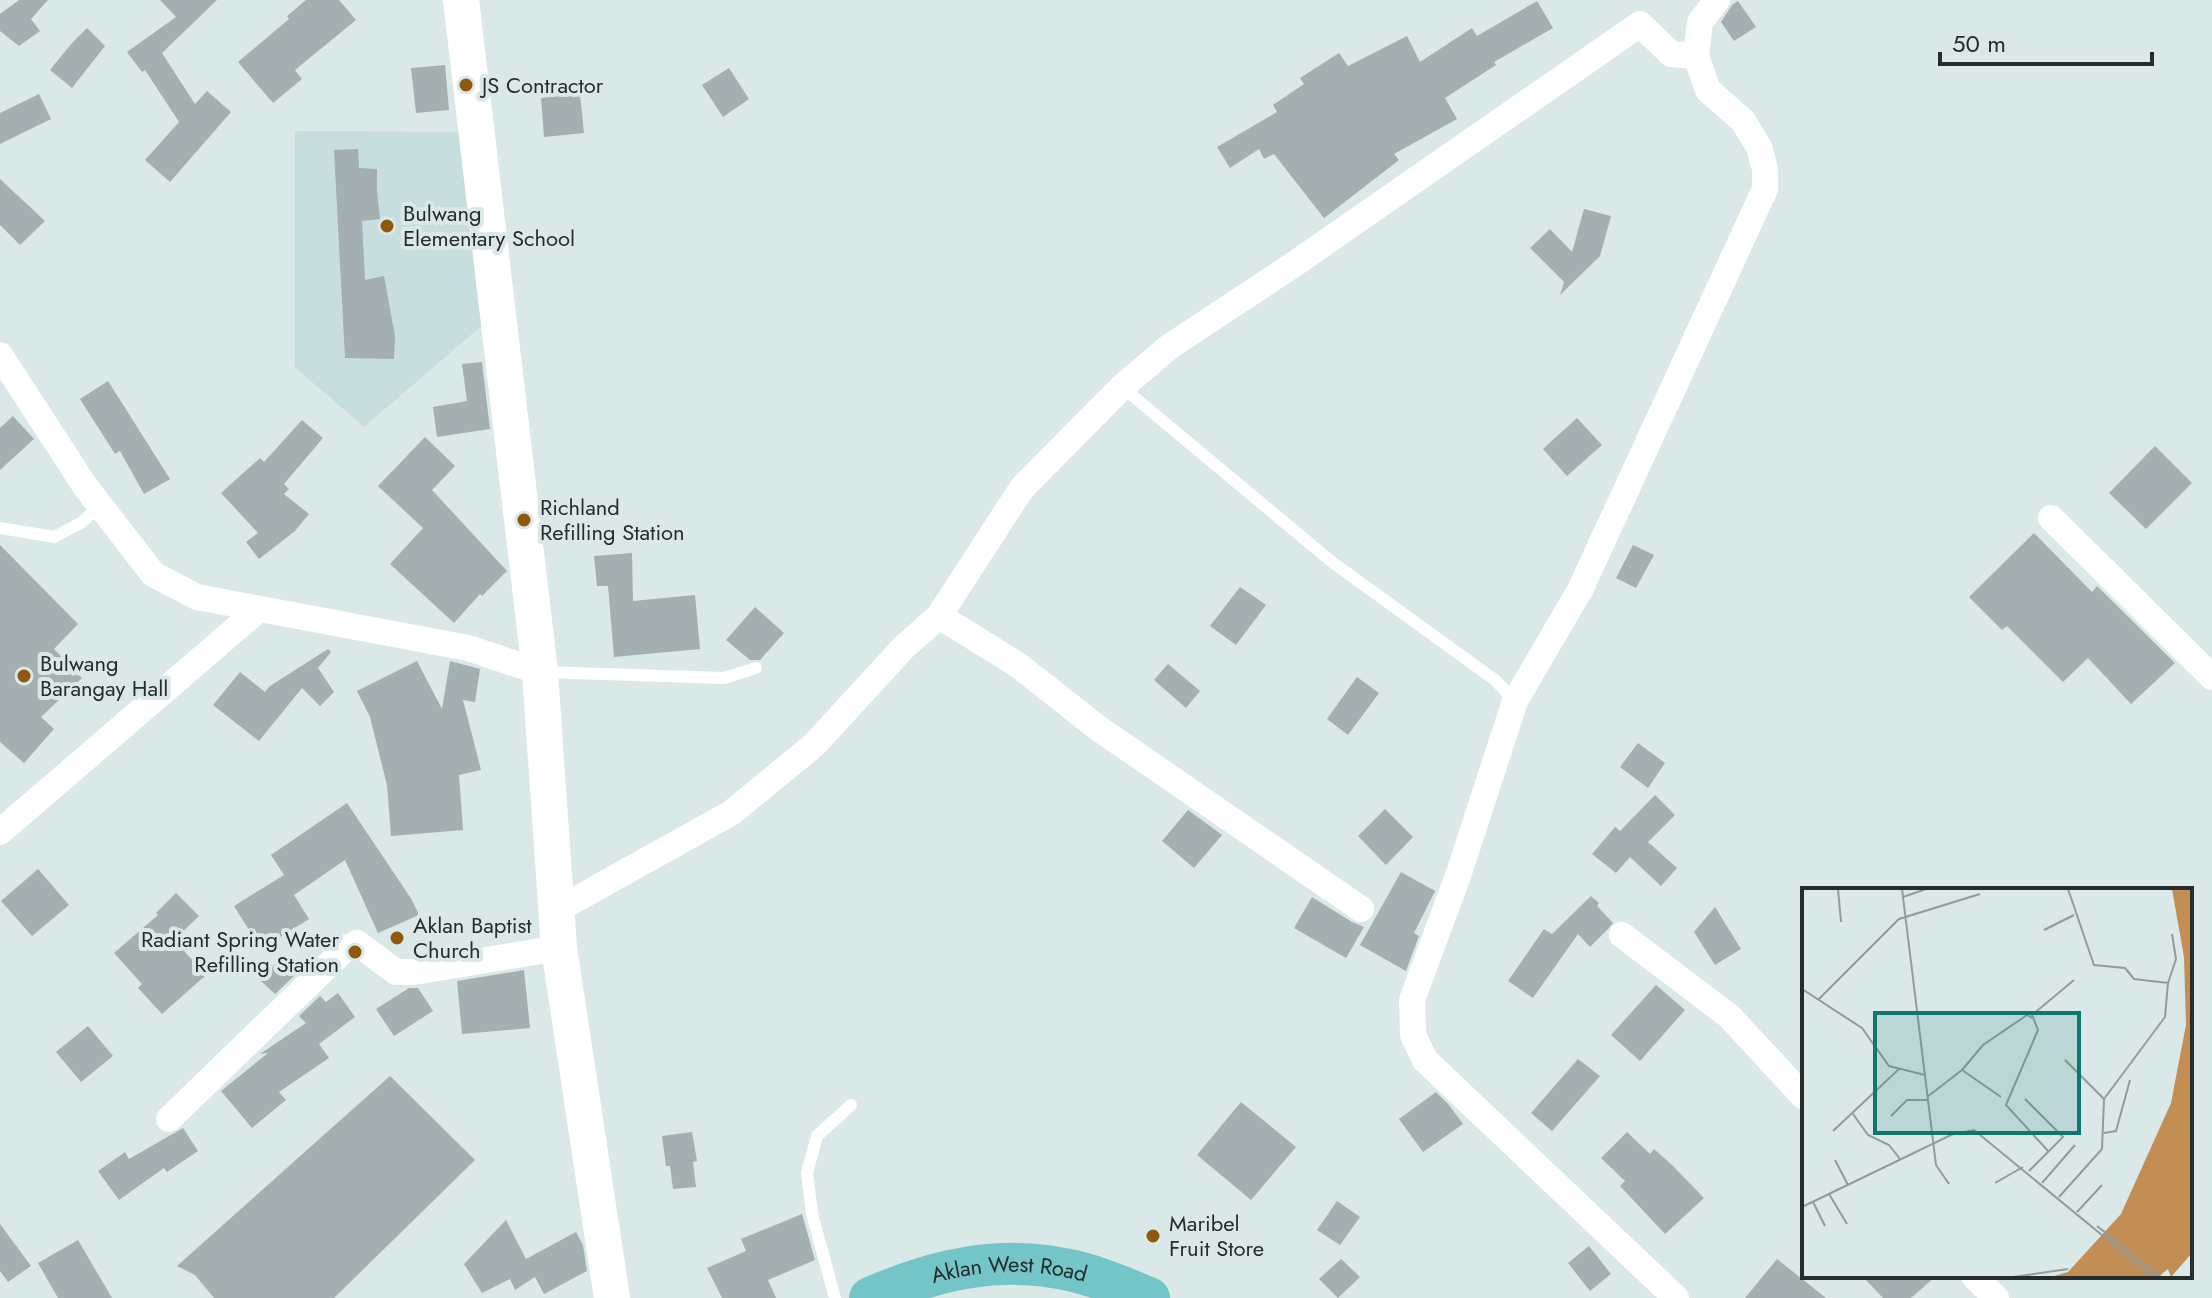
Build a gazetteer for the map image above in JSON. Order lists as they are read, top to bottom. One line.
{"streets":{"main road":["Aklan West Road"]},"places":["JS Contractor","Bulwang Elementary School","Richland Refilling Station","Bulwang Barangay Hall","Aklan Baptist Church","Radiant Spring Water Refilling Station","Maribel Fruit Store"],"scale_bar":"50 m"}
